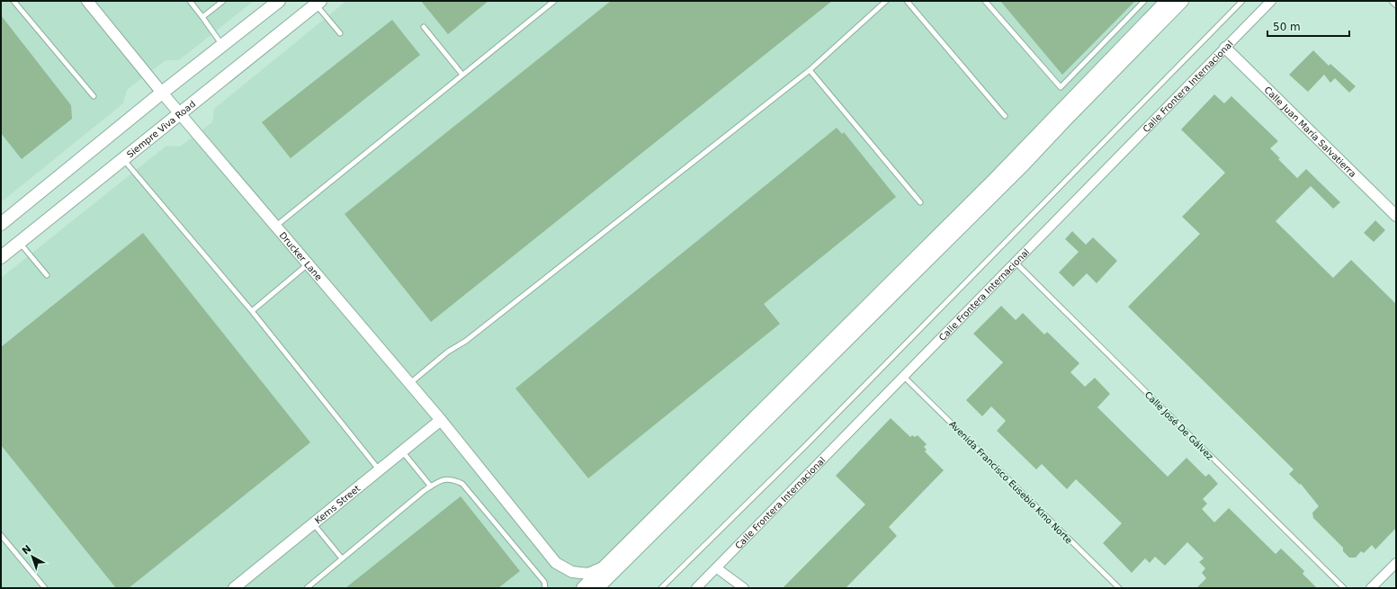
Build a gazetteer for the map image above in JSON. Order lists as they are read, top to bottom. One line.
{"streets":{"main road":["Siempre Viva Road"],"street":["Calle Frontera Internacional","Calle Juan María Salvatierra","Drucker Lane","Kerns Street"],"lane":["Calle José De Gálvez","Avenida Francisco Eusebio Kino Norte"]},"crossings":[["Calle Frontera Internacional","Calle Juan María Salvatierra"],["Calle Frontera Internacional","Calle José De Gálvez"],["Calle Frontera Internacional","Avenida Francisco Eusebio Kino Norte"],["Siempre Viva Road","Drucker Lane"],["Drucker Lane","Kerns Street"]],"scale_bar":"50 m","north":"top left"}
